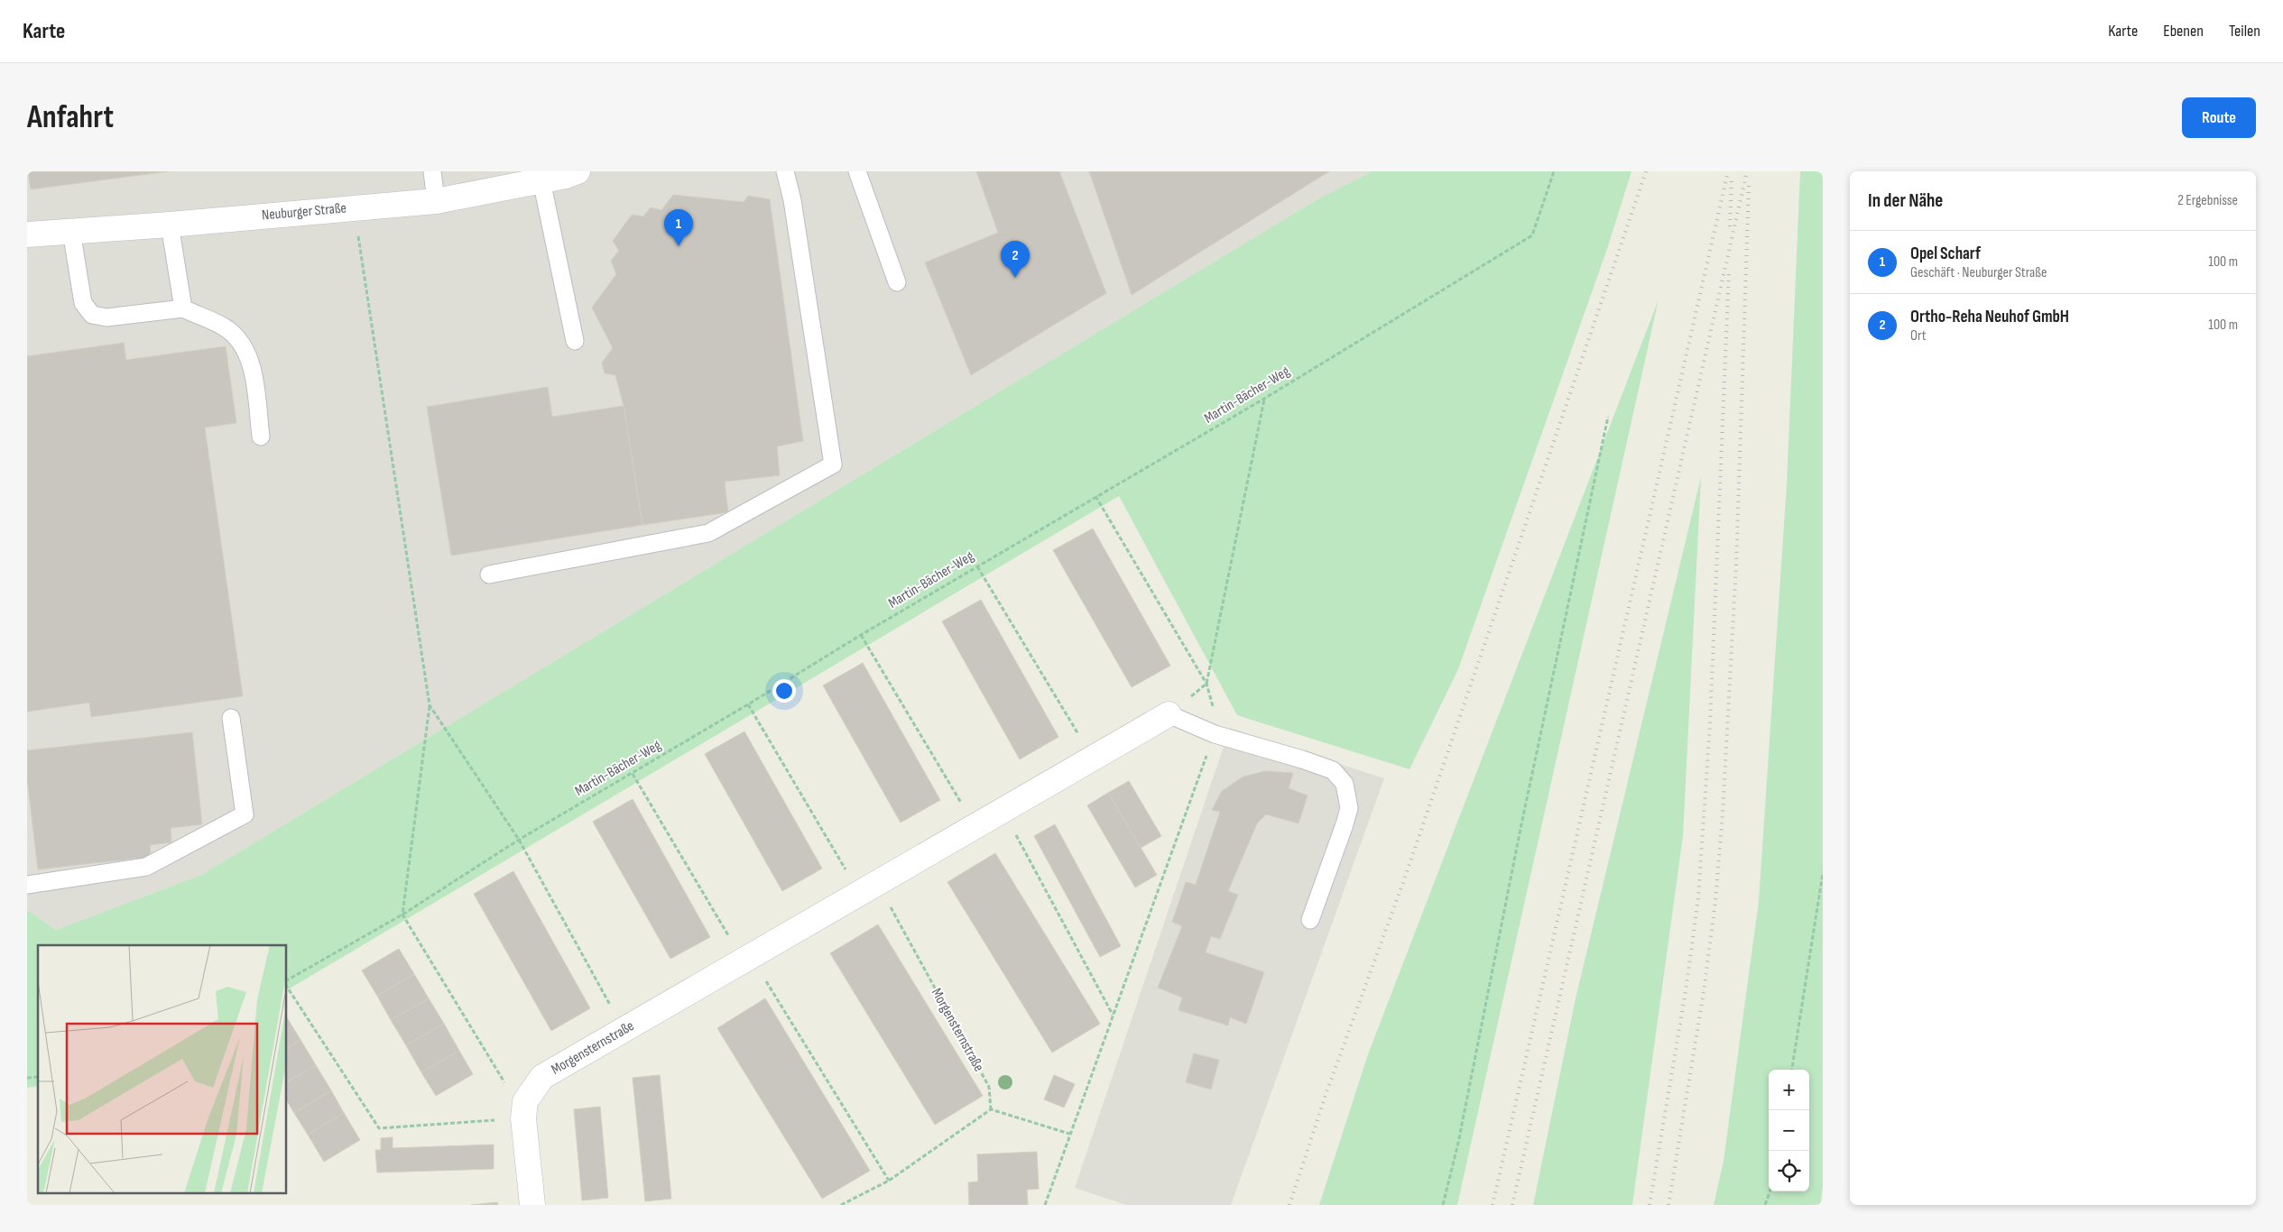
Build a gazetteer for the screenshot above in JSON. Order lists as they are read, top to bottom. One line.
{"streets":{"street":["Neuburger Straße","Morgensternstraße"],"path":["Martin-Bächer-Weg"]},"page":{"header":"Karte","nav":["Karte","Ebenen","Teilen"],"buttons":"Route","title":"Anfahrt","heading":["In der Nähe","2 Ergebnisse"],"pins":["1","2"],"list":[{"mark":"1","name":"Opel Scharf","note":"Geschäft · Neuburger Straße","value":"100 m"},{"mark":"2","name":"Ortho-Reha Neuhof GmbH","note":"Ort","value":"100 m"}],"map_buttons":["+","−"]}}
